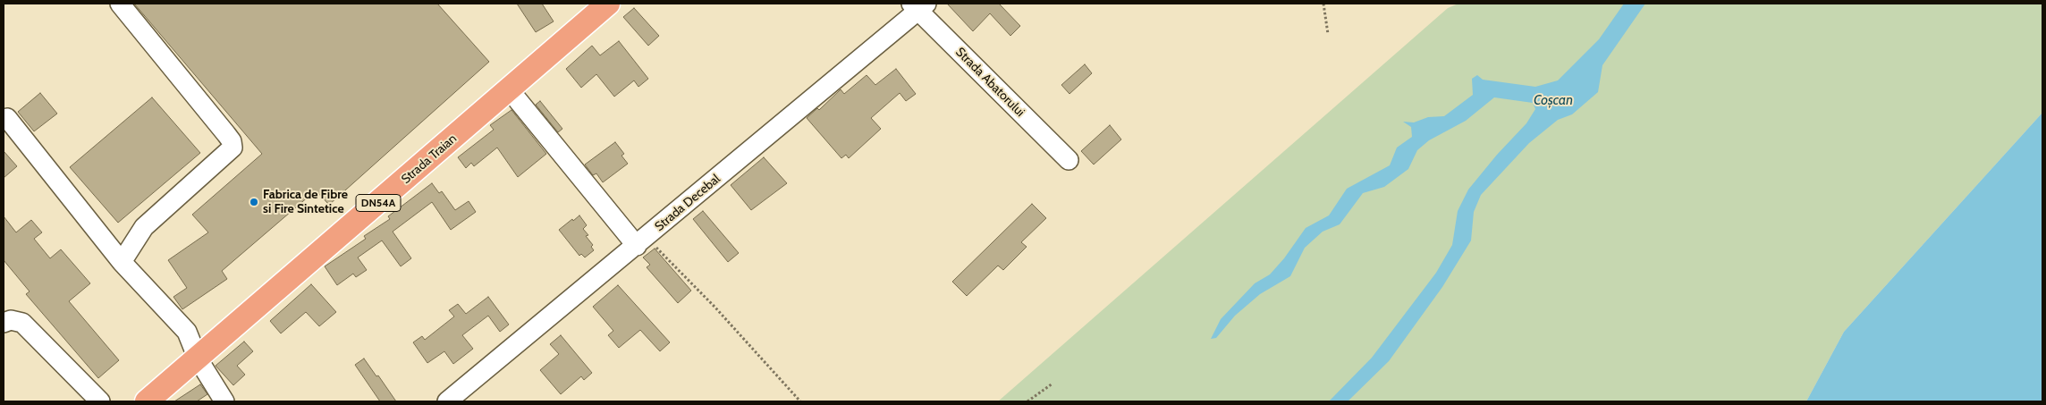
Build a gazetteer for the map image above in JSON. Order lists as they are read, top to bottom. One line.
{"streets":{"main road":["Strada Traian","DN54A"],"street":["Strada Abatorului","Strada Decebal"]},"crossings":[["Strada Abatorului","Strada Decebal"]],"water":["Coșcan"],"places":["Fabrica de Fibre si Fire Sintetice"]}
